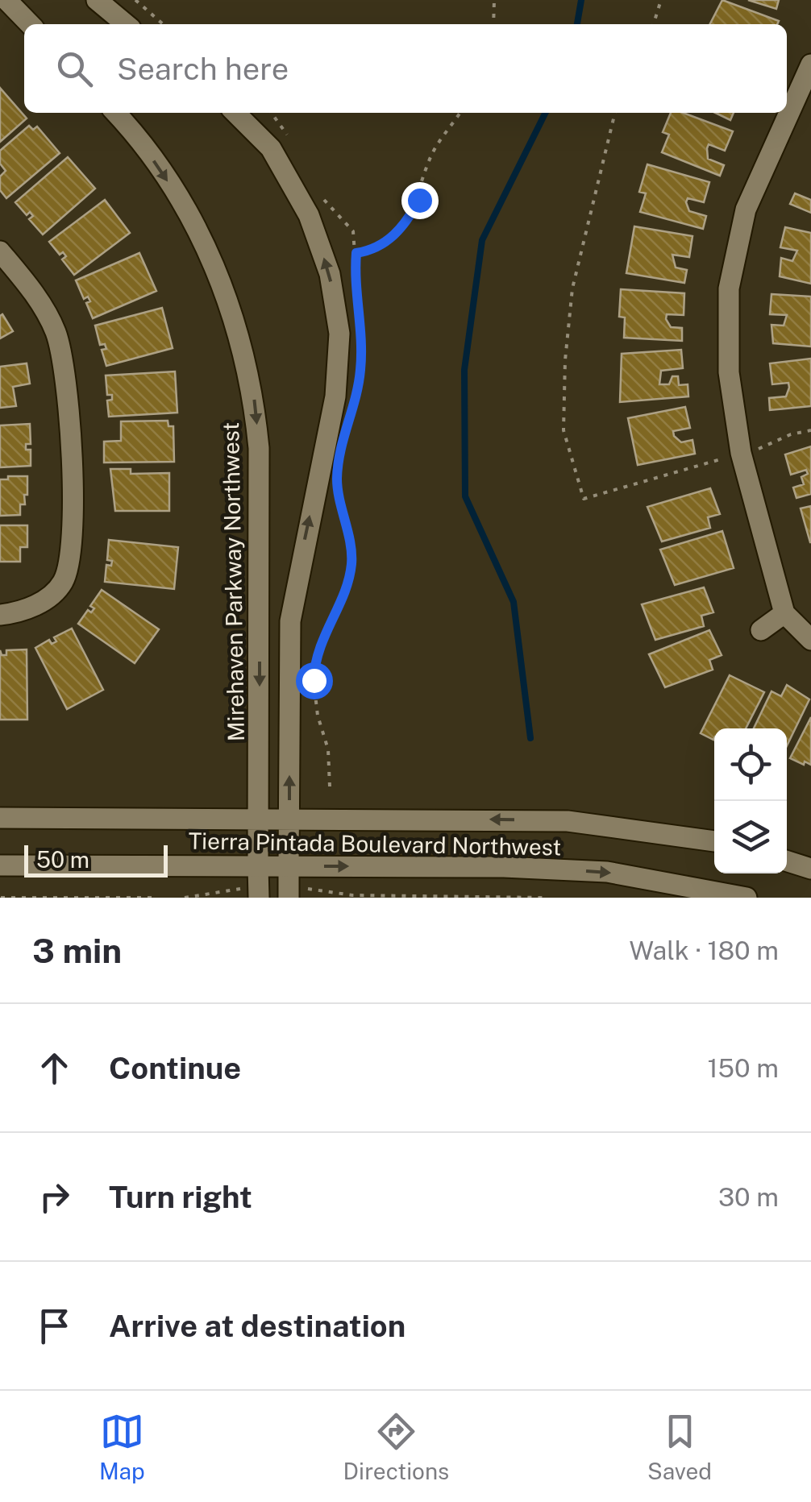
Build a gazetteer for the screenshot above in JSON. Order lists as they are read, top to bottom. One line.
{"streets":{"street":["Mirehaven Parkway Northwest","Tierra Pintada Boulevard Northwest"]},"crossings":[["Mirehaven Parkway Northwest","Tierra Pintada Boulevard Northwest"]],"scale_bar":"50 m","page":{"search":"Search here","scale":"50 m","heading":["3 min","Walk · 180 m"],"list":[["Continue","150 m"],["Turn right","30 m"],"Arrive at destination"],"nav":["Map","Directions","Saved"]}}
